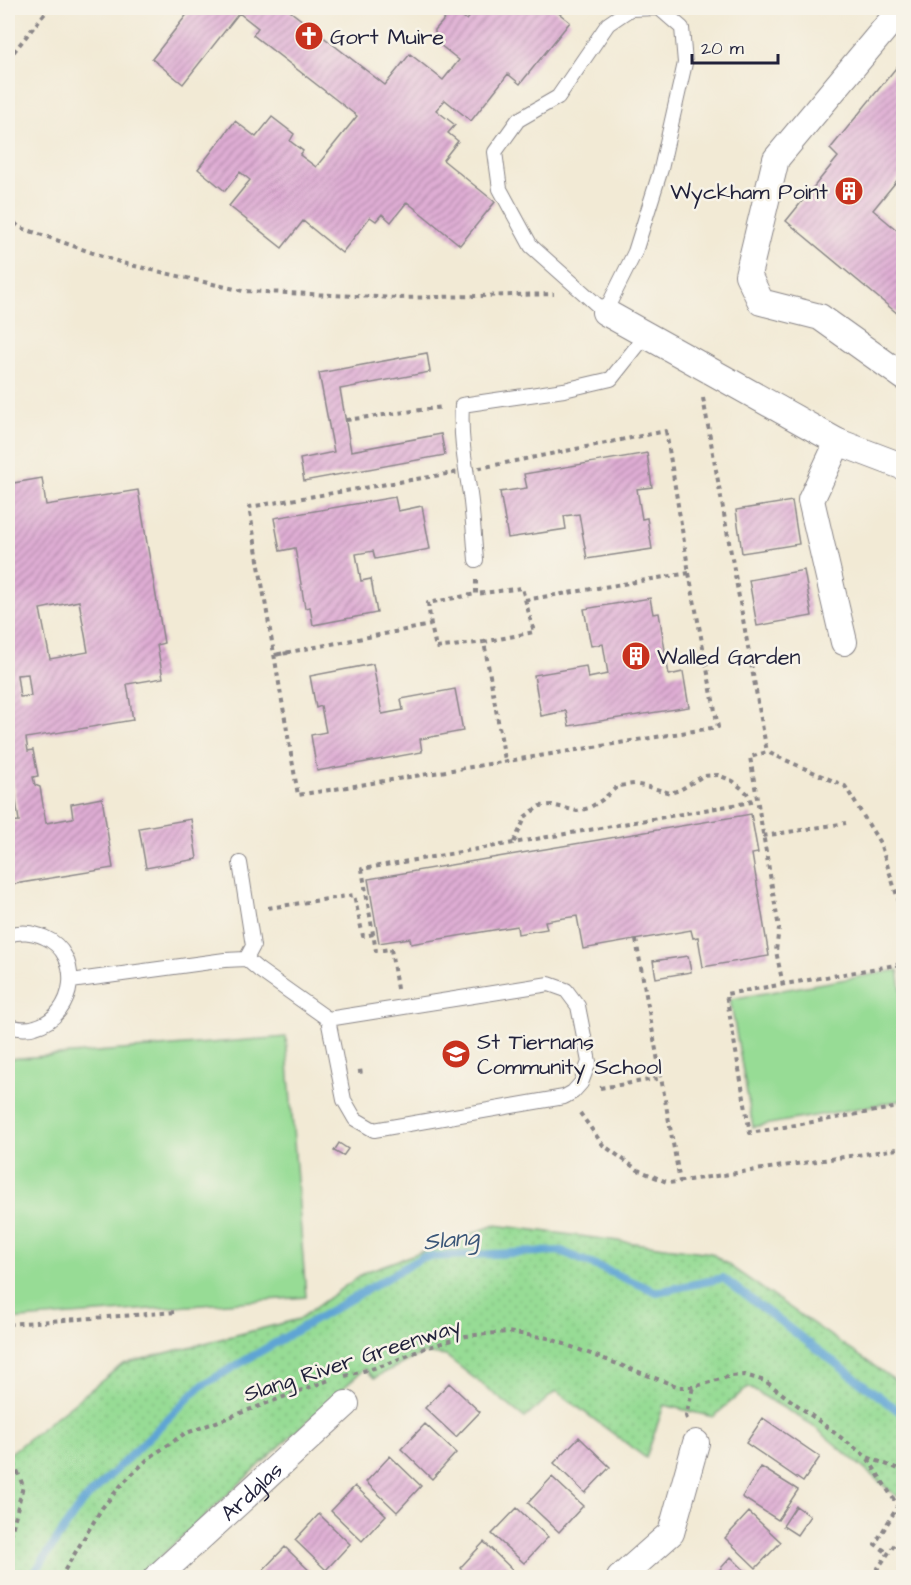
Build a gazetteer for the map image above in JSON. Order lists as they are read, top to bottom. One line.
{"streets":{"street":["Ardglas"],"path":["Slang River Greenway"]},"water":["Slang"],"places":{"church":["Gort Muire"],"building":["Wyckham Point","Walled Garden"],"school or university":["St Tiernans Community School"]},"scale_bar":"20 m"}
